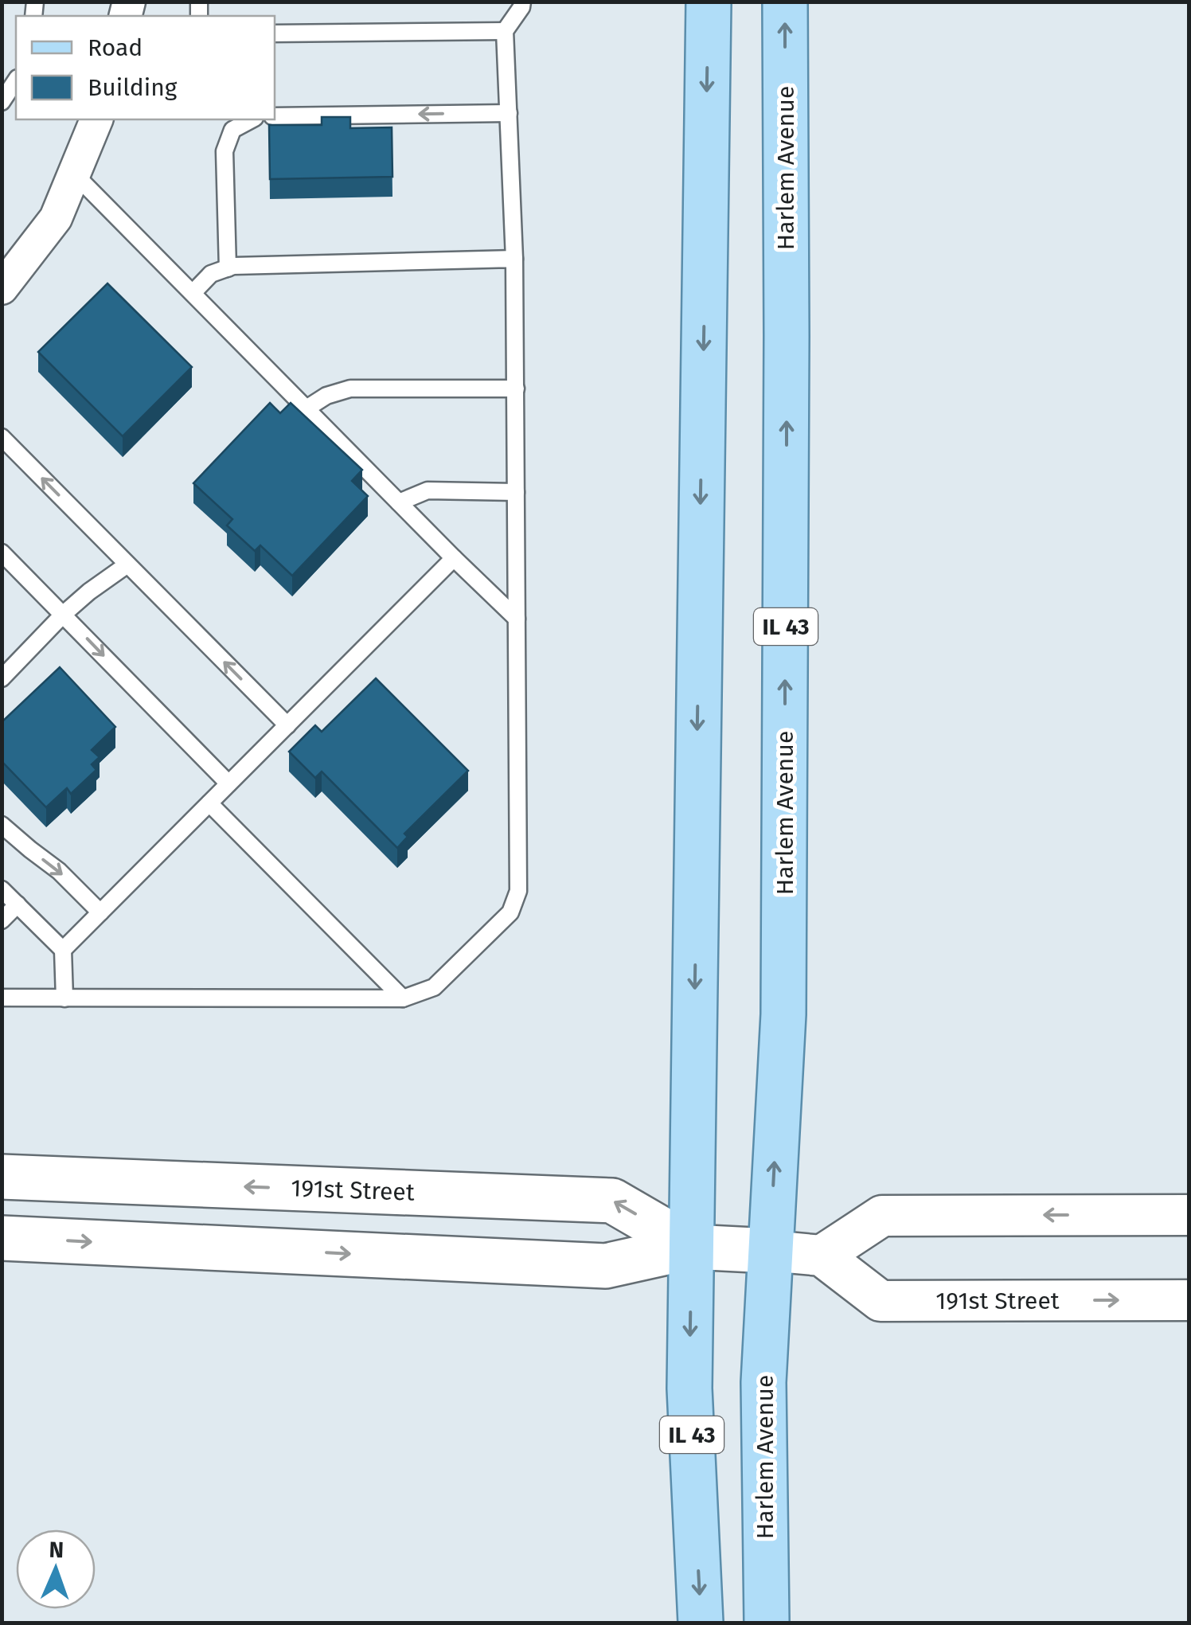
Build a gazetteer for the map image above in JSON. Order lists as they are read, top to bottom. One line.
{"streets":{"main road":["Harlem Avenue","IL 43","191st Street"]},"crossings":[["Harlem Avenue","191st Street"],["IL 43","191st Street"]],"legend":["Road","Building"],"north":"top"}
